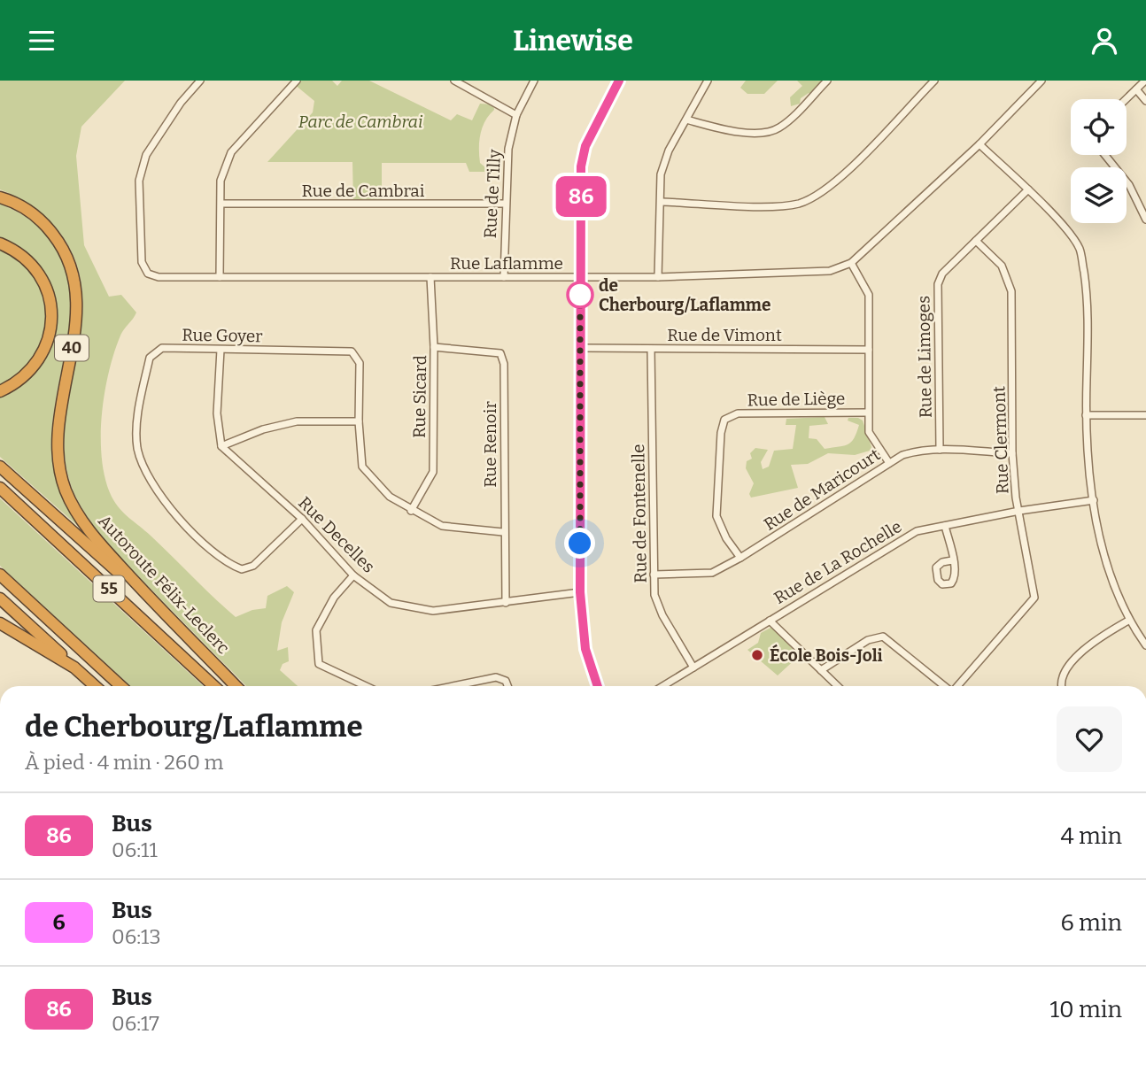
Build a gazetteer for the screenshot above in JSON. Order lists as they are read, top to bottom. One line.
{"streets":{"highway":["40","Autoroute Félix-Leclerc","55"],"street":["Rue de Cambrai","Rue de Tilly","Rue Laflamme","Rue de Vimont","Rue Goyer","Rue de Limoges","Rue Sicard","Rue de Liège","Rue Clermont","Rue Renoir","Rue de Maricourt","Rue de Fontenelle","Rue Decelles","Rue de La Rochelle"]},"crossings":[["Rue de Cambrai","Rue de Tilly"],["Rue de Tilly","Rue Laflamme"],["Rue Laflamme","Rue Sicard"],["Rue de Vimont","Rue de Fontenelle"],["Rue Goyer","Rue Sicard"],["Rue Goyer","Rue Renoir"],["Rue Goyer","Rue Decelles"],["Rue de Limoges","Rue Clermont"],["Rue de Limoges","Rue de Maricourt"],["Rue Sicard","Rue Renoir"],["Rue de Liège","Rue de Maricourt"],["Rue Clermont","Rue de Maricourt"],["Rue Clermont","Rue de La Rochelle"],["Rue Renoir","Rue Decelles"],["Rue de Maricourt","Rue de Fontenelle"],["Rue de Fontenelle","Rue de La Rochelle"]],"parks":["Parc de Cambrai"],"places":["de Cherbourg/Laflamme","École Bois-Joli"],"lines":["bus line 86"],"page":{"header":"Linewise","on_map":"86","heading":["de Cherbourg/Laflamme","À pied · 4 min · 260 m"],"list":[{"mark":"86","name":"Bus","note":"06:11","value":"4 min"},{"mark":"6","name":"Bus","note":"06:13","value":"6 min"},{"mark":"86","name":"Bus","note":"06:17","value":"10 min"}]}}
